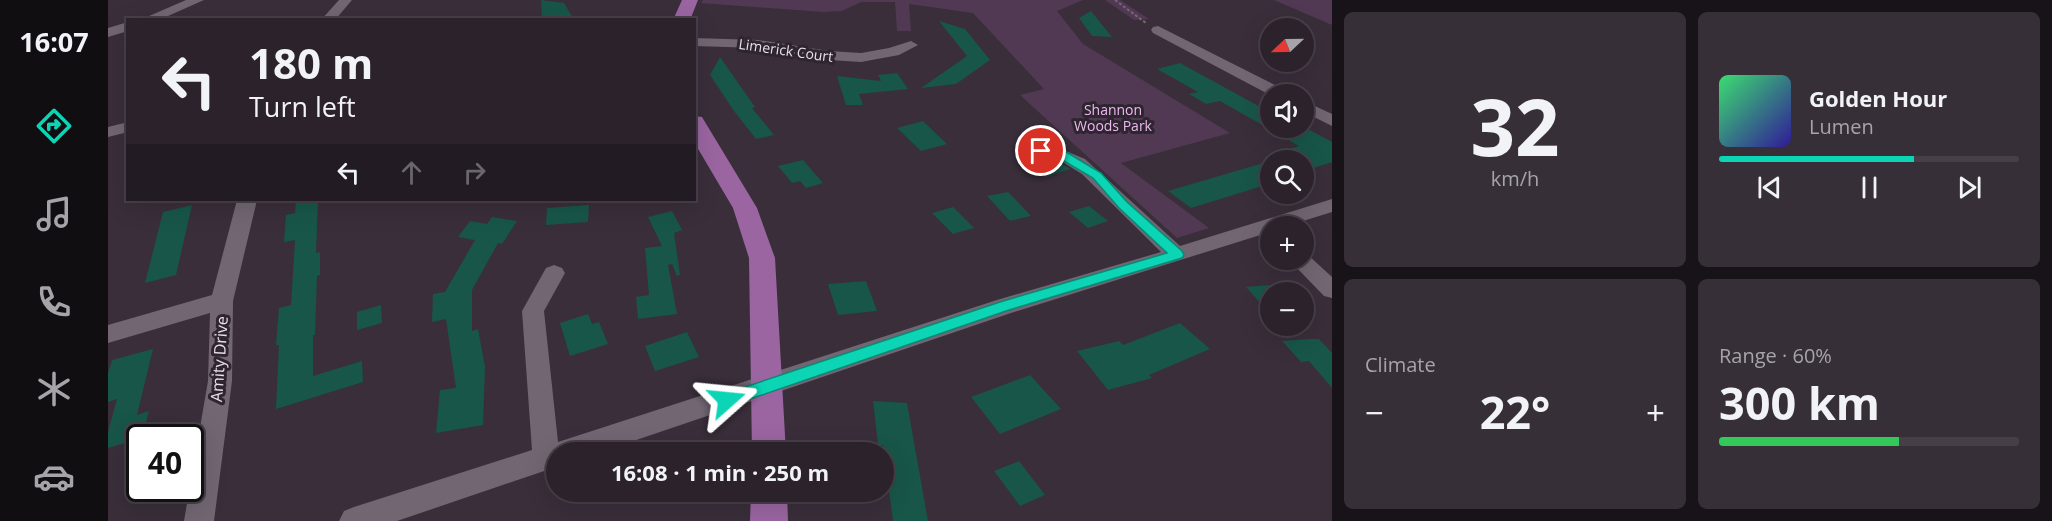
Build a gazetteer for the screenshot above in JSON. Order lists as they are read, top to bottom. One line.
{"streets":{"street":["Limerick Court","Amity Drive"]},"parks":["Shannon Woods Park"],"north":"left","page":{"tabs":"16:07","tile":[["32","km/h"],"Climate",["Range · 60%","300 km"]],"map_buttons":["+","−"],"turn":["180 m","Turn left"],"song":["Golden Hour","Lumen"],"heat":["−","22°","+"],"limit":"40","trip":"16:08 · 1 min · 250 m"}}
